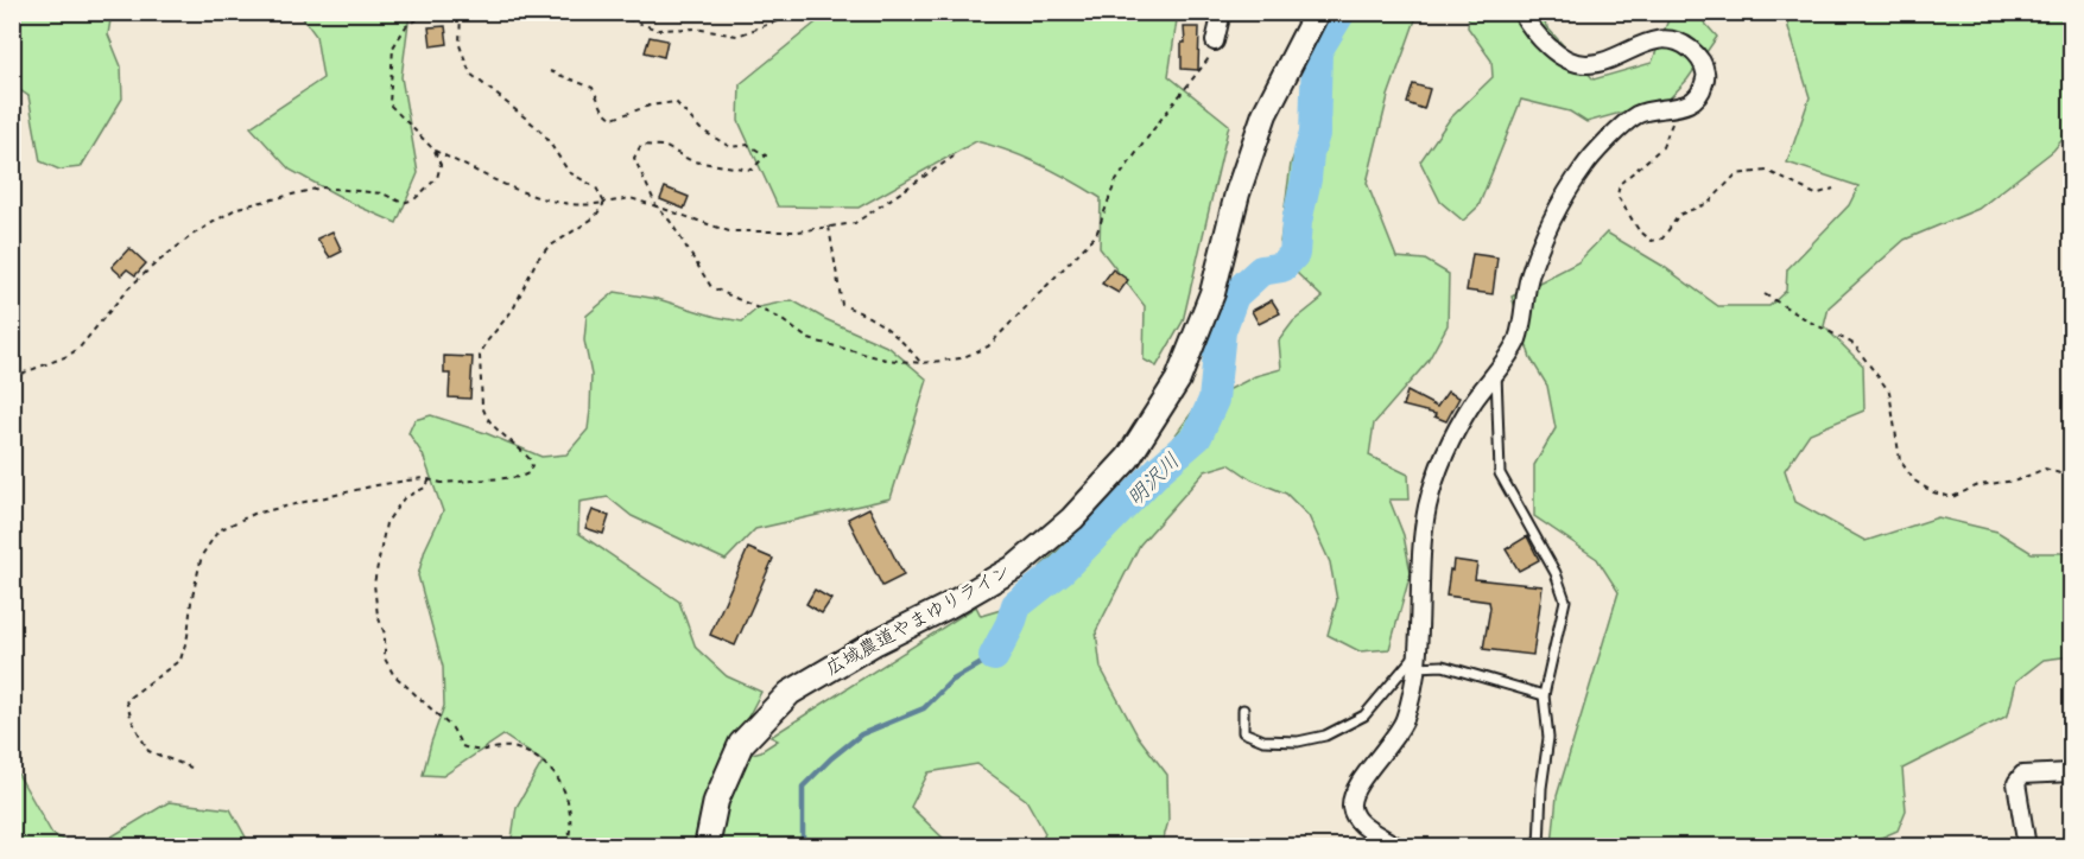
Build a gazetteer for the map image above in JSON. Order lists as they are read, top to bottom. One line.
{"streets":{"street":["広域農道やまゆりライン"]},"water":["明沢川"]}
